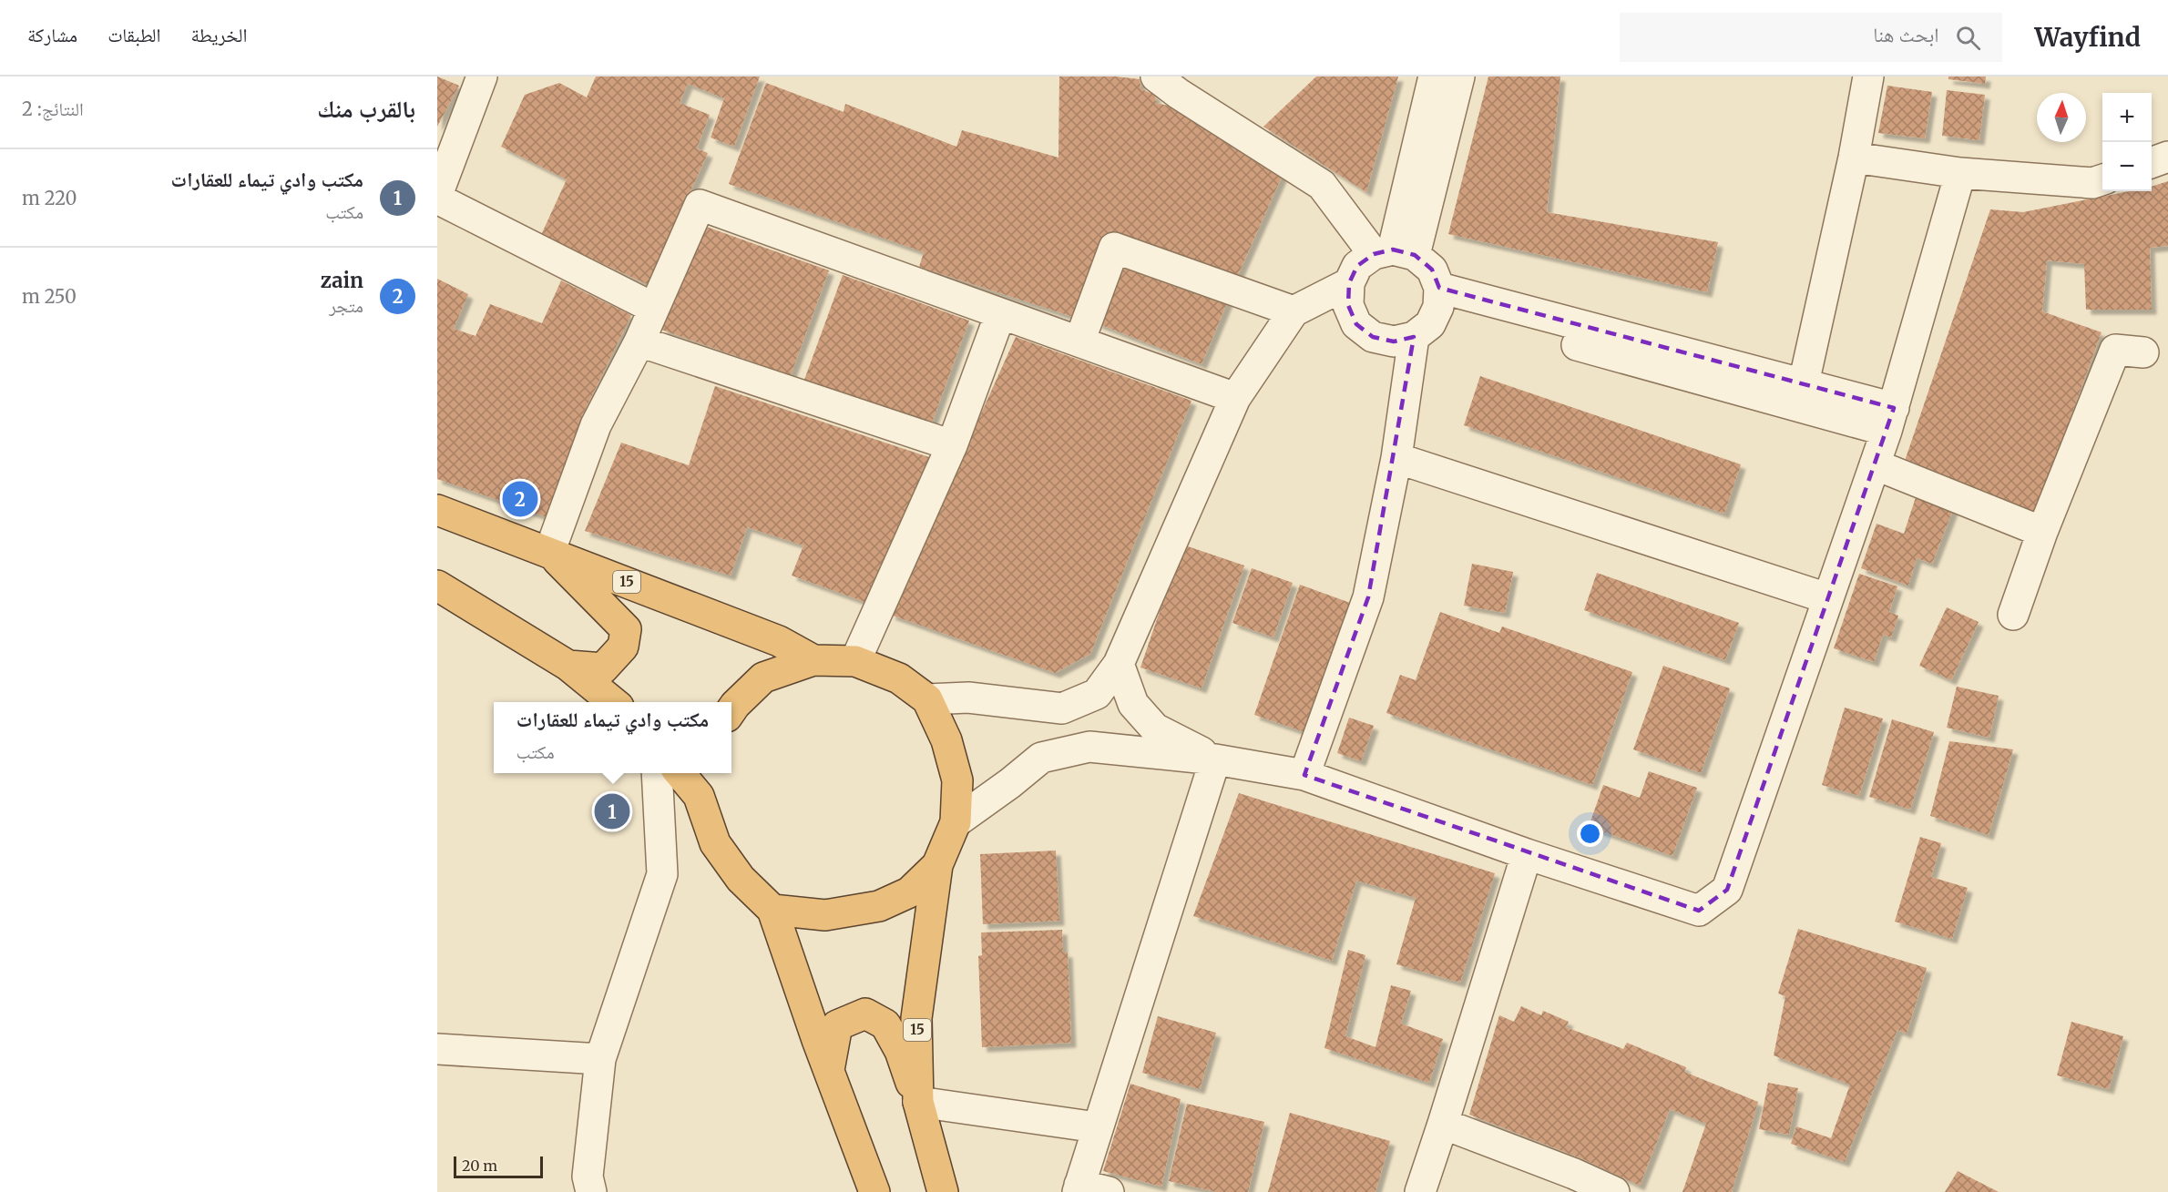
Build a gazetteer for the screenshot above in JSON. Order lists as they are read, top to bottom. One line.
{"streets":{"highway":["15"]},"scale_bar":"20 m","north":"top","page":{"header":"Wayfind","search":"ابحث هنا","nav":["الخريطة","الطبقات","مشاركة"],"heading":["بالقرب منك","النتائج: 2"],"map_buttons":["+","−"],"list":[{"mark":"1","name":"مكتب وادي تيماء للعقارات","note":"مكتب","value":"220 m"},{"mark":"2","name":"zain","note":"متجر","value":"250 m"}],"pins":["2","1"],"popup":["مكتب وادي تيماء للعقارات","مكتب"],"scale":"20 m"}}
